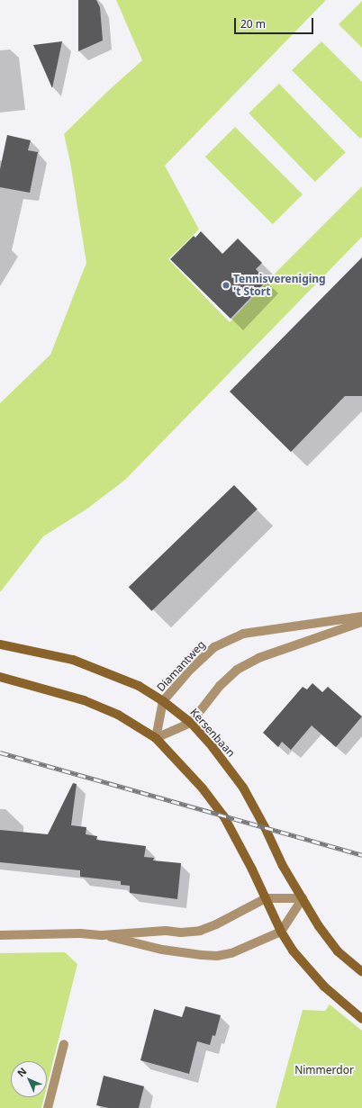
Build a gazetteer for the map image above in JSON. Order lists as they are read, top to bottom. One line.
{"streets":{"main road":["Kersenbaan"],"street":["Diamantweg"]},"crossings":[["Diamantweg","Kersenbaan"]],"parks":["Nimmerdor"],"places":["Tennisvereniging 't Stort"],"scale_bar":"20 m","north":"top left"}
